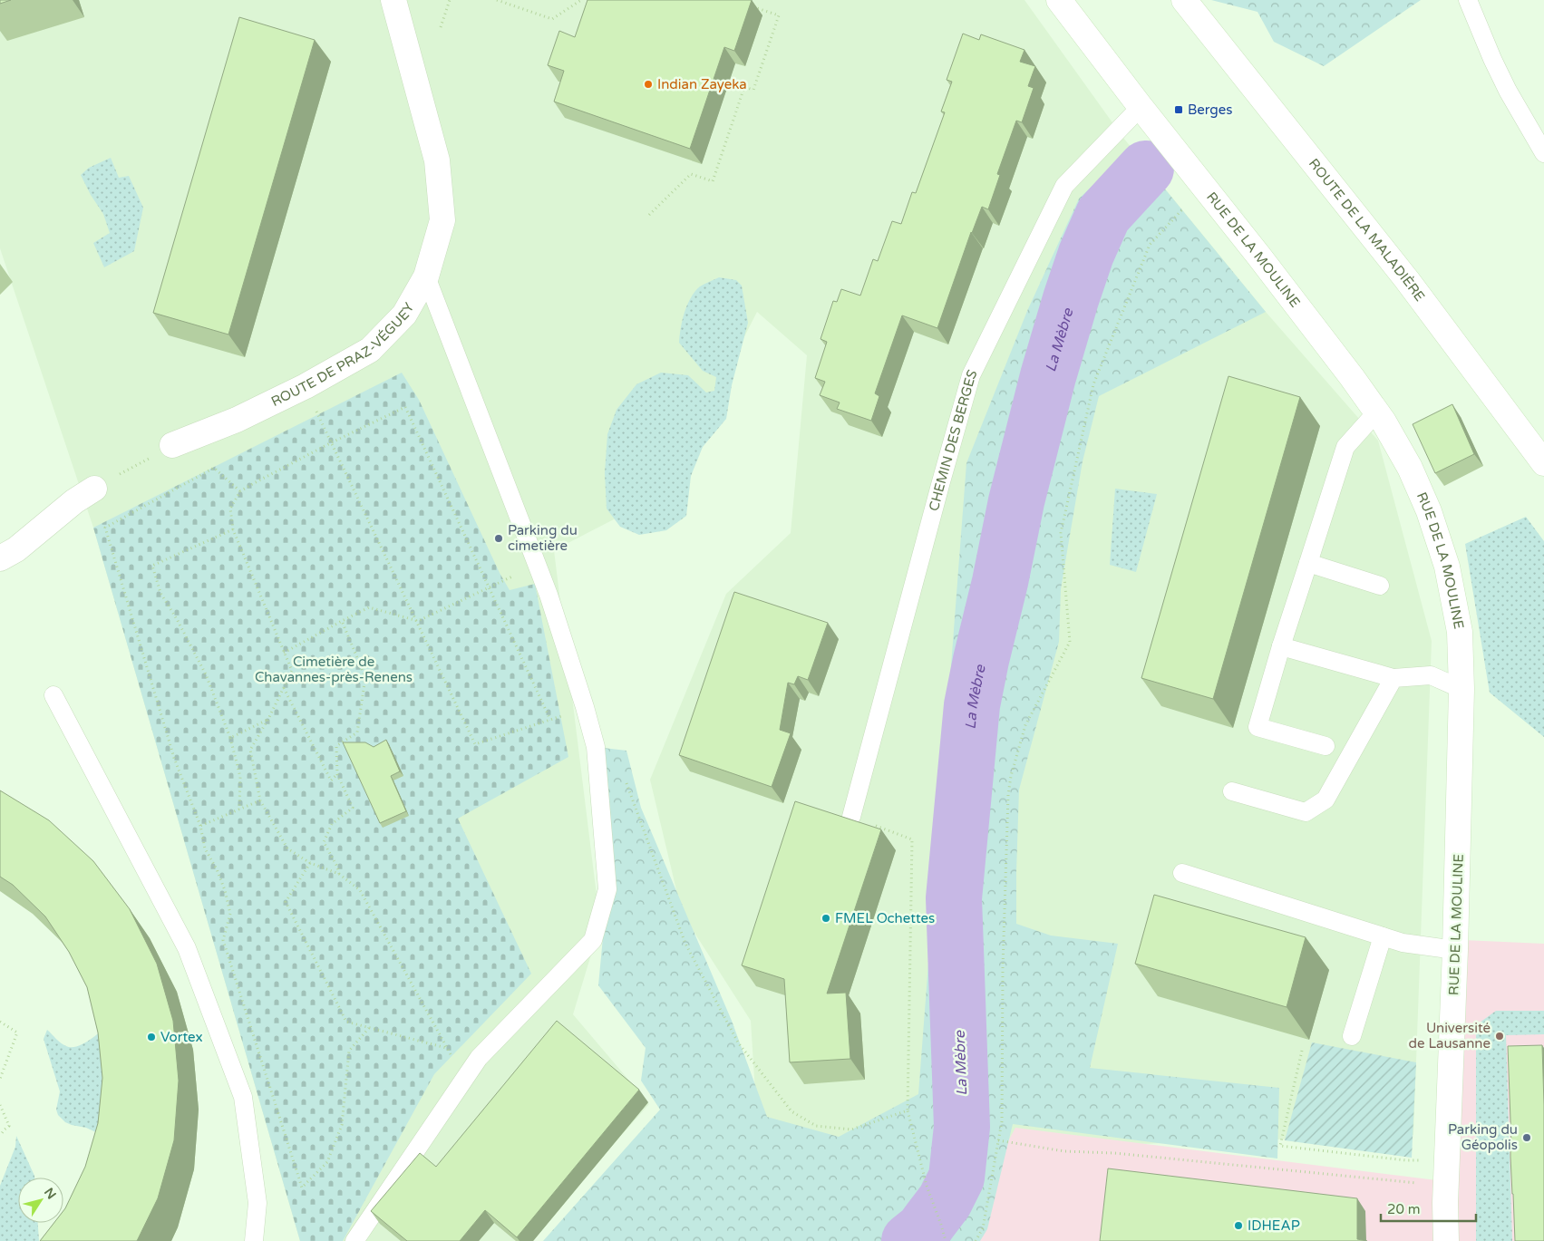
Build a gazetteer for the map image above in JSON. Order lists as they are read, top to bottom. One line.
{"streets":{"street":["ROUTE DE LA MALADIÈRE","RUE DE LA MOULINE","ROUTE DE PRAZ-VÉGUEY"],"lane":["CHEMIN DES BERGES"]},"crossings":[["RUE DE LA MOULINE","CHEMIN DES BERGES"]],"water":["La Mèbre"],"parks":["Cimetière de Chavannes-près-Renens"],"places":{"other":["Indian Zayeka","Parking du cimetière","FMEL Ochettes","Université de Lausanne","Vortex","Parking du Géopolis","IDHEAP"],"transit":["Berges"]},"scale_bar":"20 m","north":"top right"}
